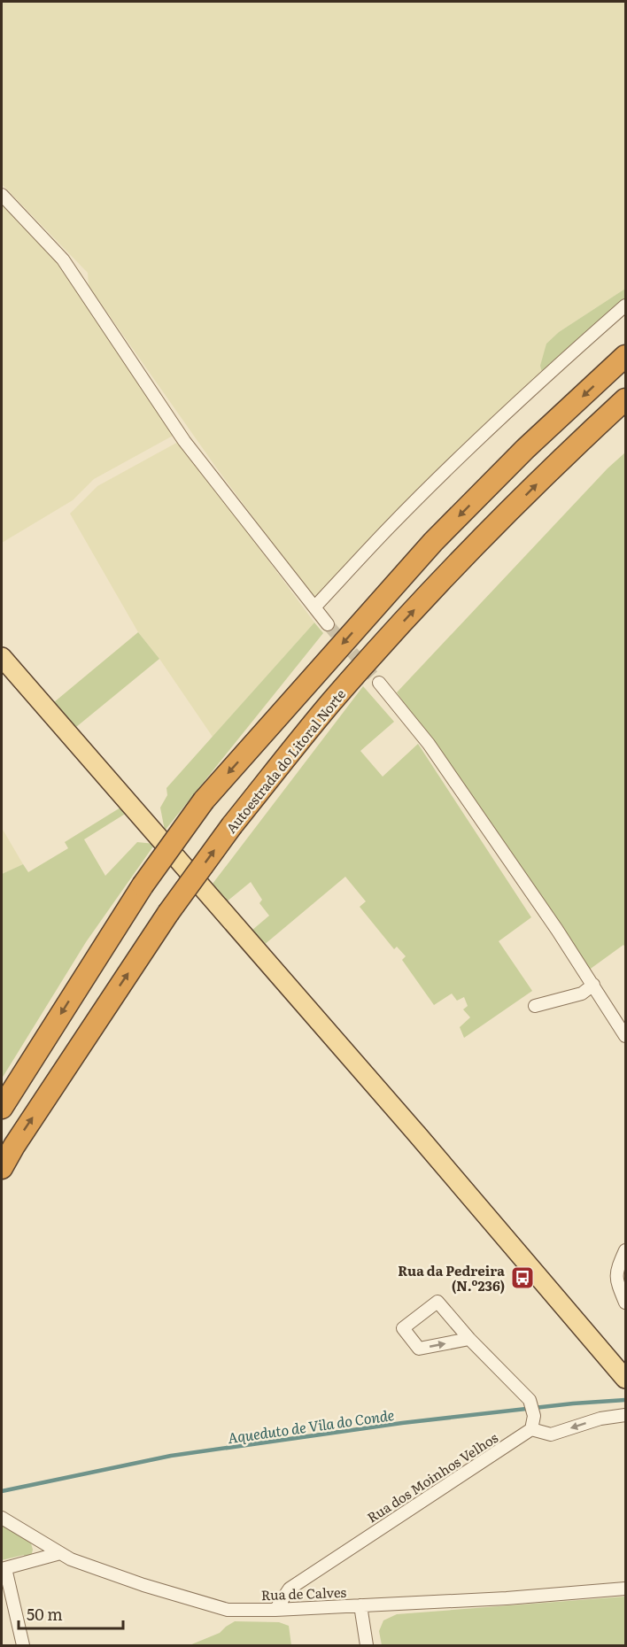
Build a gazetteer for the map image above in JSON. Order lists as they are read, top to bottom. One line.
{"streets":{"highway":["Autoestrada do Litoral Norte"],"street":["Rua dos Moinhos Velhos","Rua de Calves"]},"crossings":[["Rua dos Moinhos Velhos","Rua de Calves"]],"water":["Aqueduto de Vila do Conde"],"places":{"bus stop":["Rua da Pedreira (N.º236)"]},"scale_bar":"50 m"}
